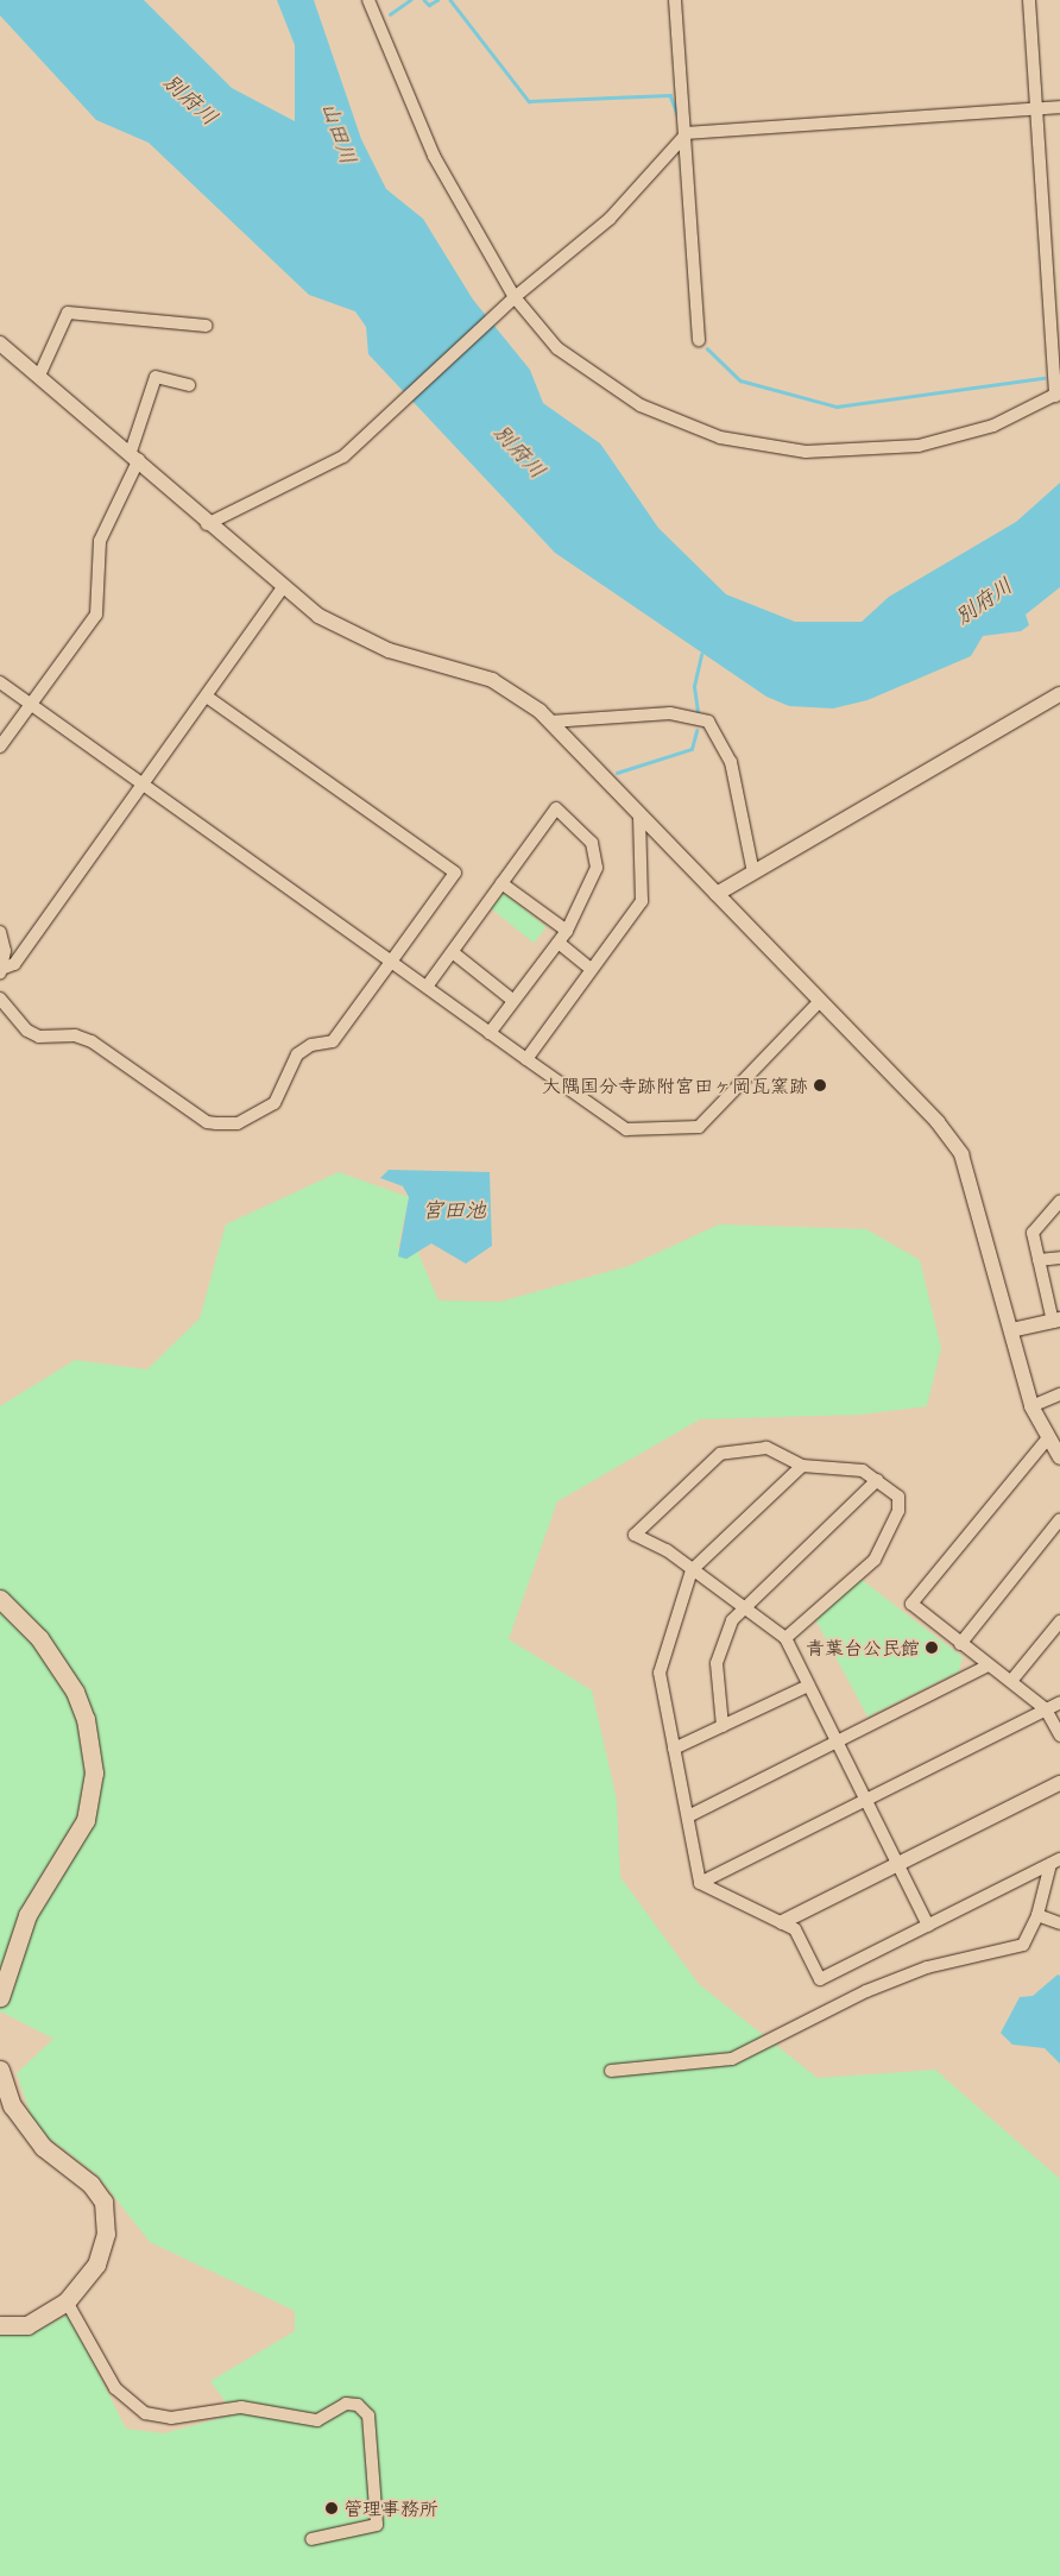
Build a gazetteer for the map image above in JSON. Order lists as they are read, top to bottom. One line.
{"water":["別府川","山田川","宮田池"],"places":["大隅国分寺跡附宮田ヶ岡瓦窯跡","青葉台公民館","管理事務所"]}
